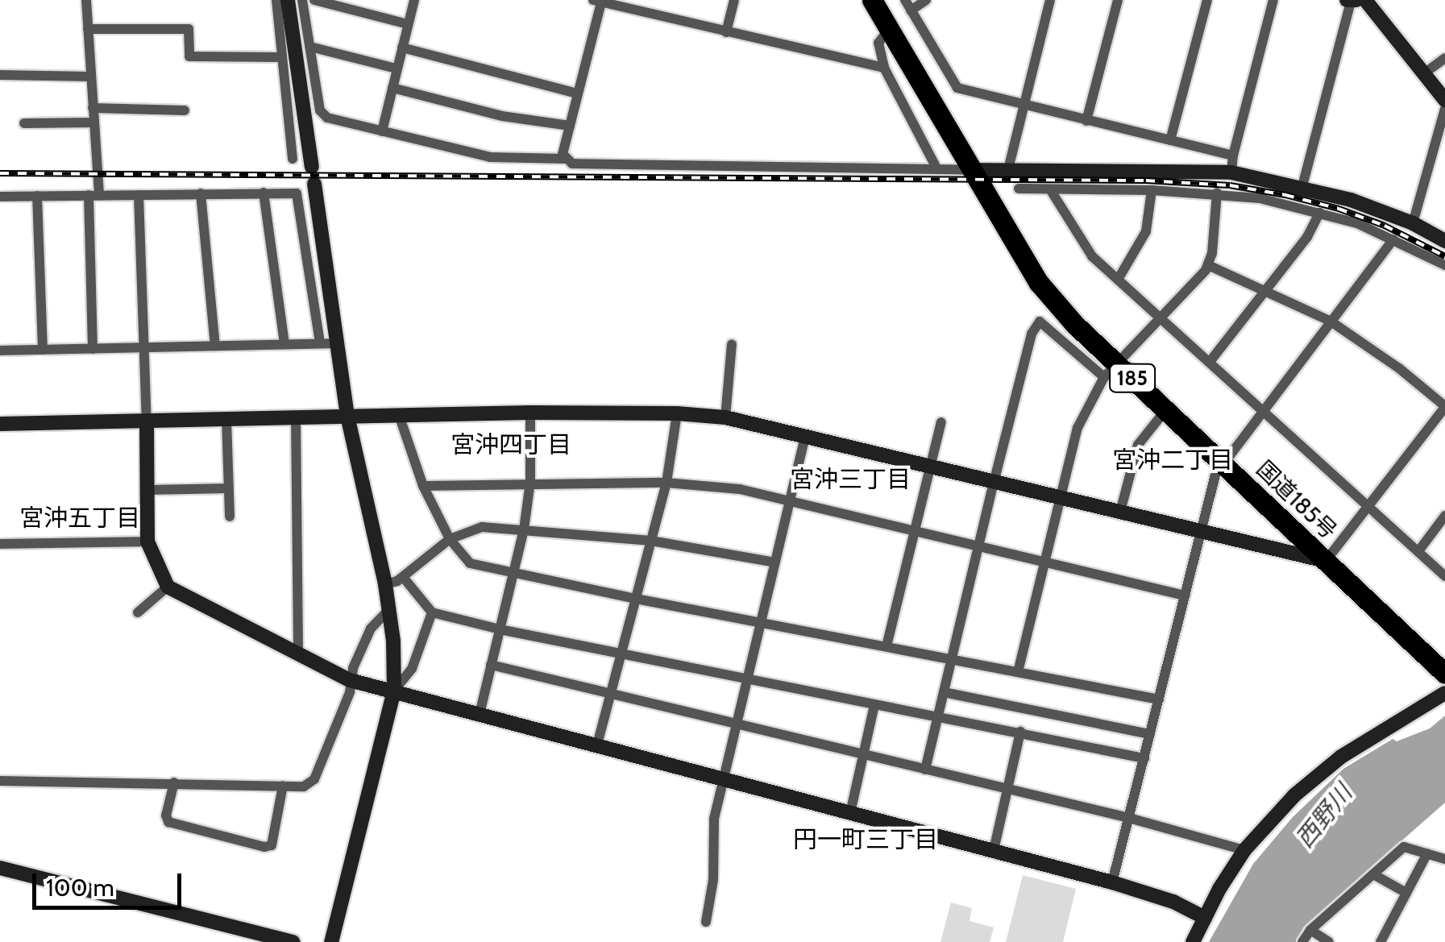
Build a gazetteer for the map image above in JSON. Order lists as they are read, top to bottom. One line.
{"streets":{"highway":["185","国道185号"]},"districts":["宮沖四丁目","宮沖二丁目","宮沖三丁目","宮沖五丁目","円一町三丁目"],"water":["西野川"],"scale_bar":"100 m"}
